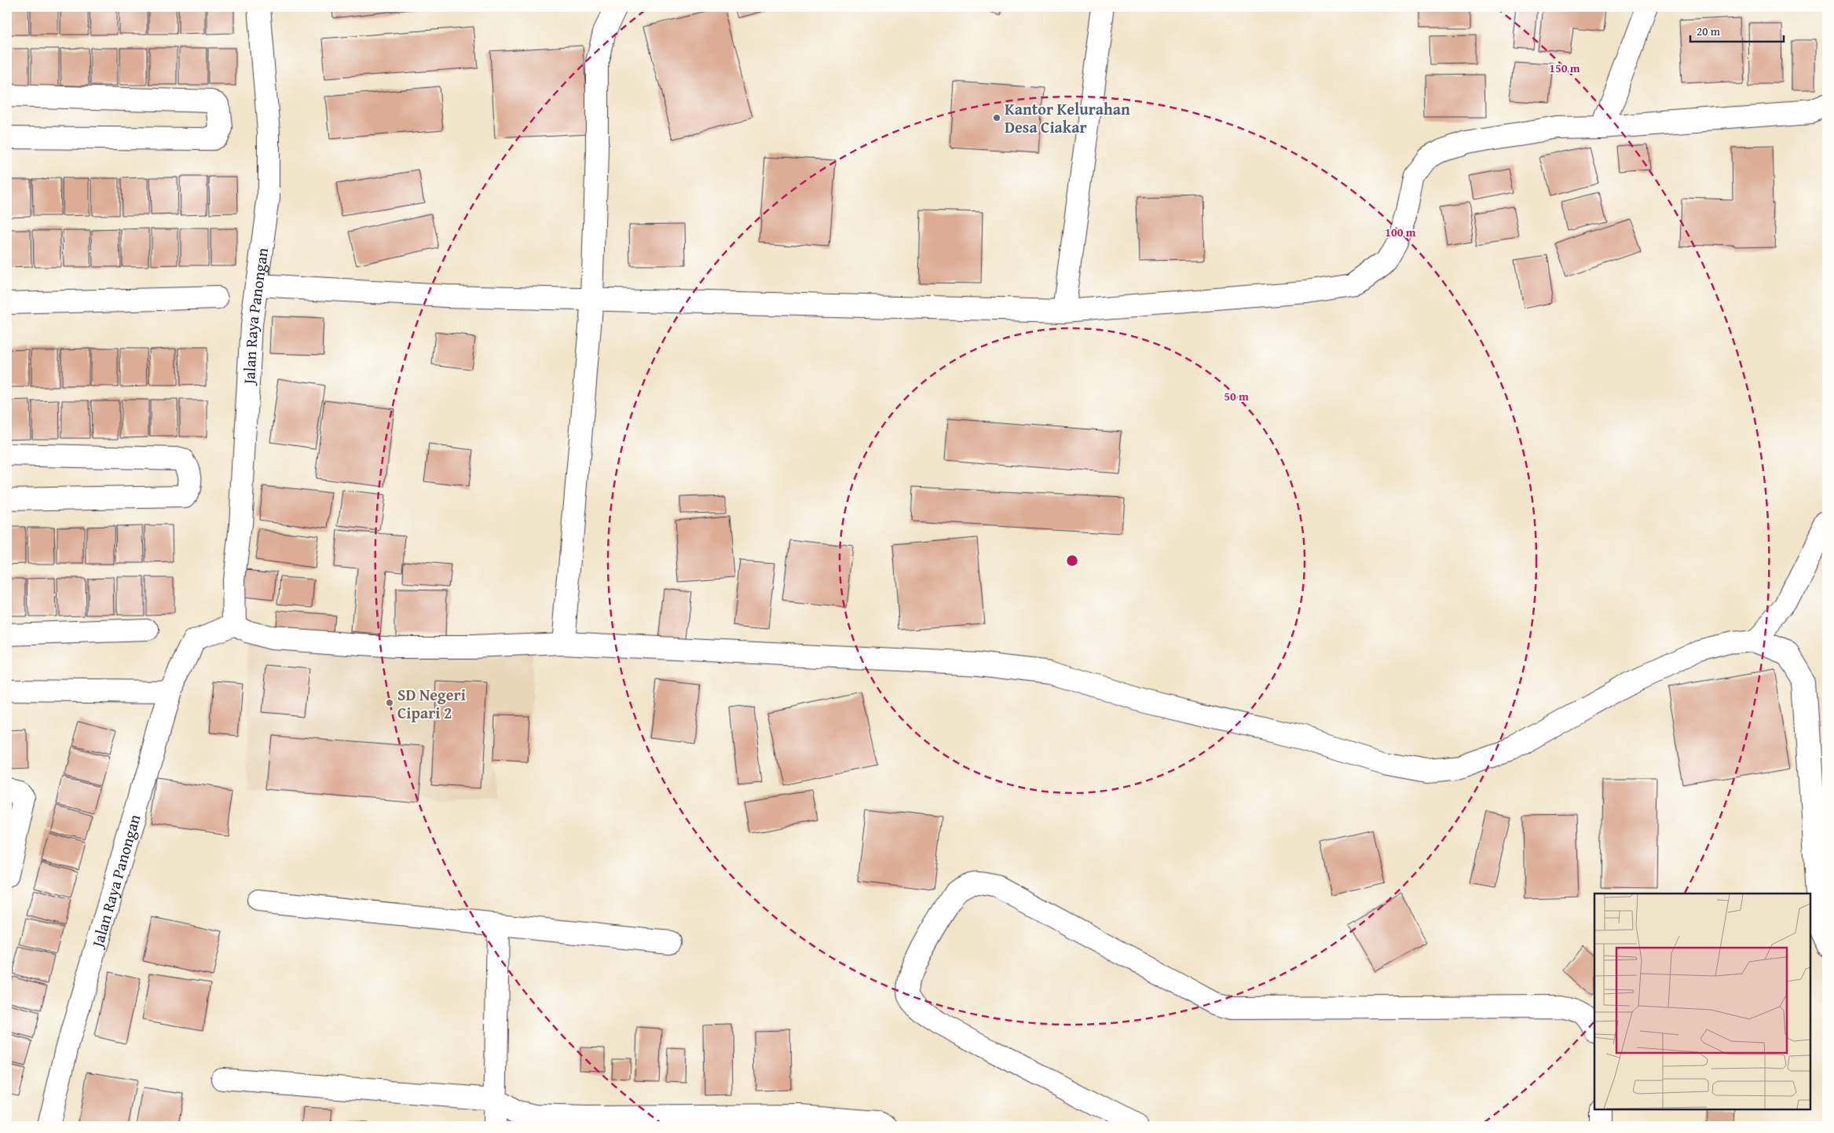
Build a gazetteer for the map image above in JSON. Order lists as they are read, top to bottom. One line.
{"streets":{"street":["Jalan Raya Panongan"]},"places":["Kantor Kelurahan Desa Ciakar","SD Negeri Cipari 2"],"scale_bar":"20 m","rings":["150 m","100 m","50 m"]}
